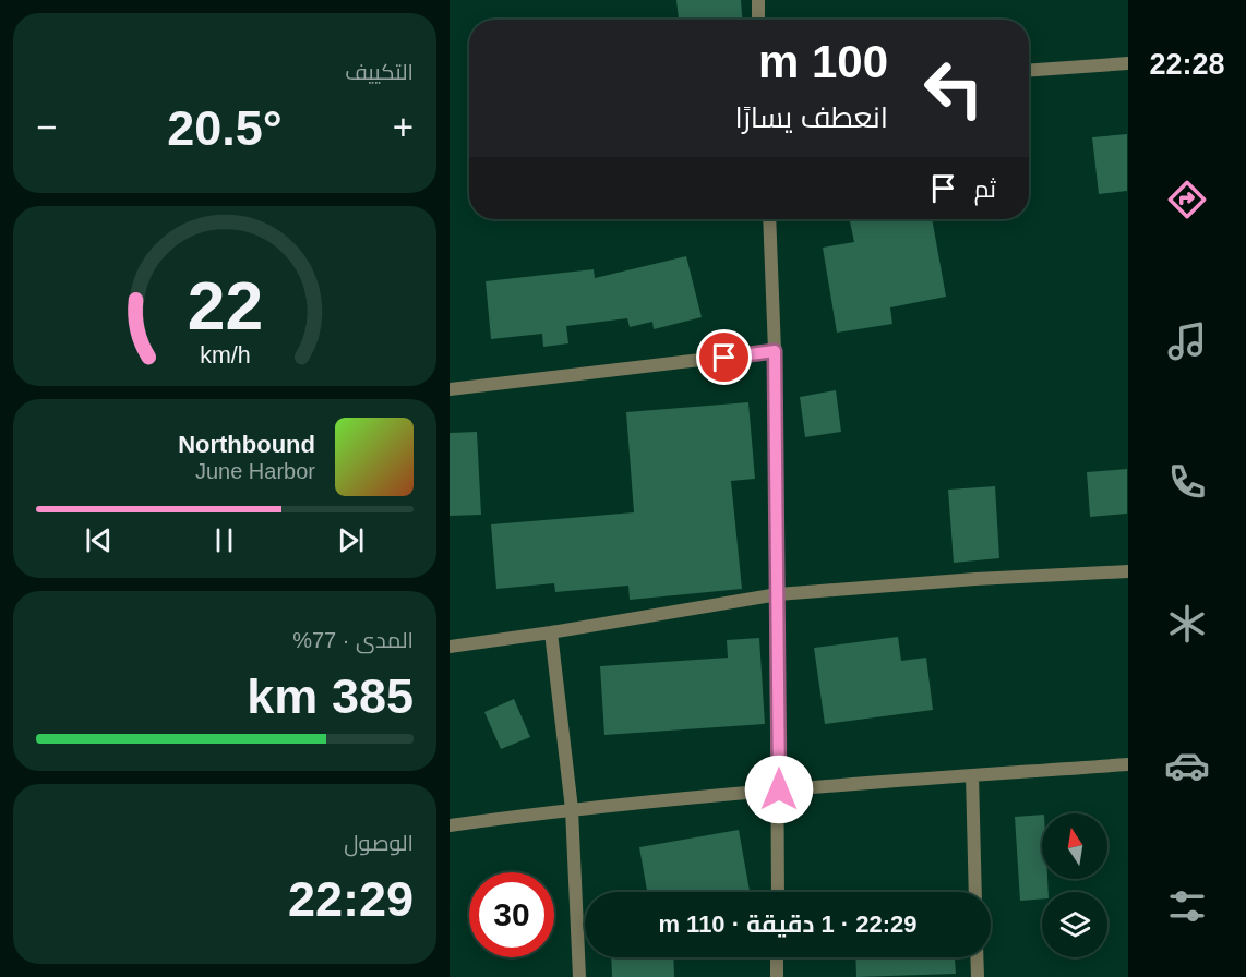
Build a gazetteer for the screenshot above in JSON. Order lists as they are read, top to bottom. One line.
{"north":"top","page":{"tabs":"22:28","tile":["التكييف",["المدى · 77%","385 km"],["الوصول","22:29"]],"turn":["100 m","انعطف يسارًا"],"heat":["−","20.5°","+"],"then":"ثم","song":["Northbound","June Harbor"],"limit":"30","trip":"22:29 · 1 دقيقة · 110 m","gauge":["22","km/h"]}}
